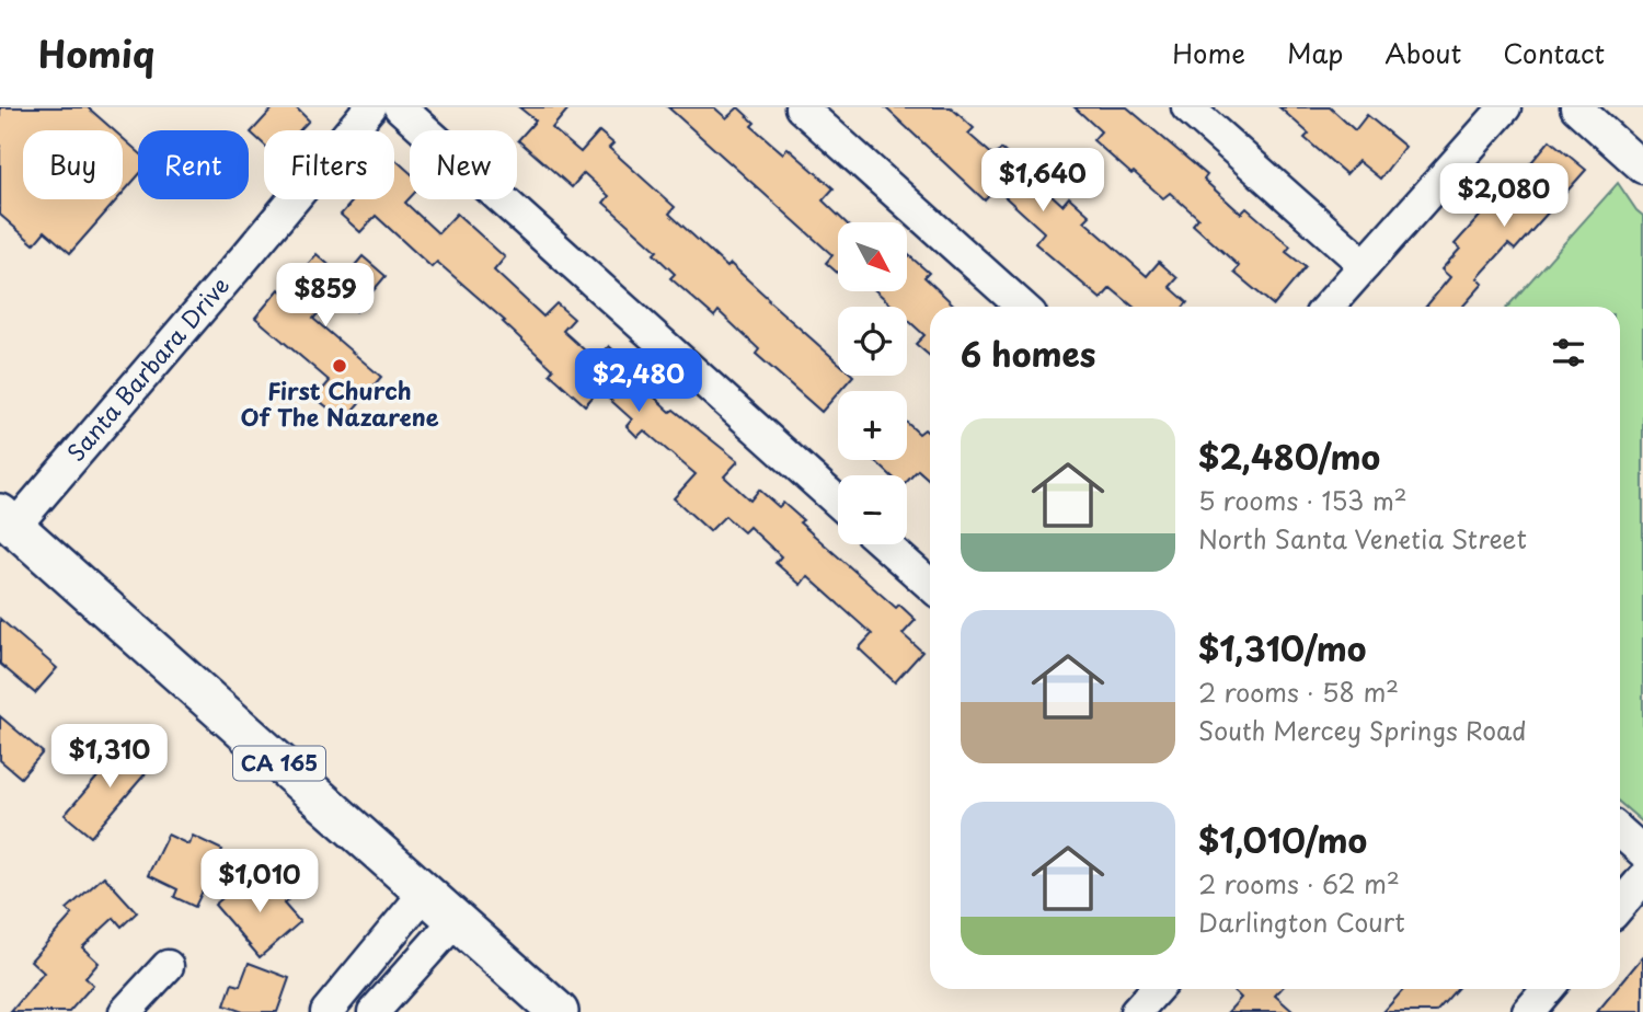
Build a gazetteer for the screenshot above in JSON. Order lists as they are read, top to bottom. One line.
{"streets":{"main road":["CA 165"],"street":["Santa Barbara Drive"]},"crossings":[["Santa Barbara Drive","CA 165"]],"places":["First Church Of The Nazarene"],"north":"bottom right","page":{"header":"Homiq","nav":["Home","Map","About","Contact"],"chip":["Buy","Rent","Filters","New"],"price":["$1,640","$2,080","$859","$2,480","$1,310","$1,010"],"map_buttons":["+","−"],"heading":"6 homes","list":[{"name":"$2,480/mo","note":"5 rooms · 153 m² · North Santa Venetia Street"},{"name":"$1,310/mo","note":"2 rooms · 58 m² · South Mercey Springs Road"},{"name":"$1,010/mo","note":"2 rooms · 62 m² · Darlington Court"}]}}
